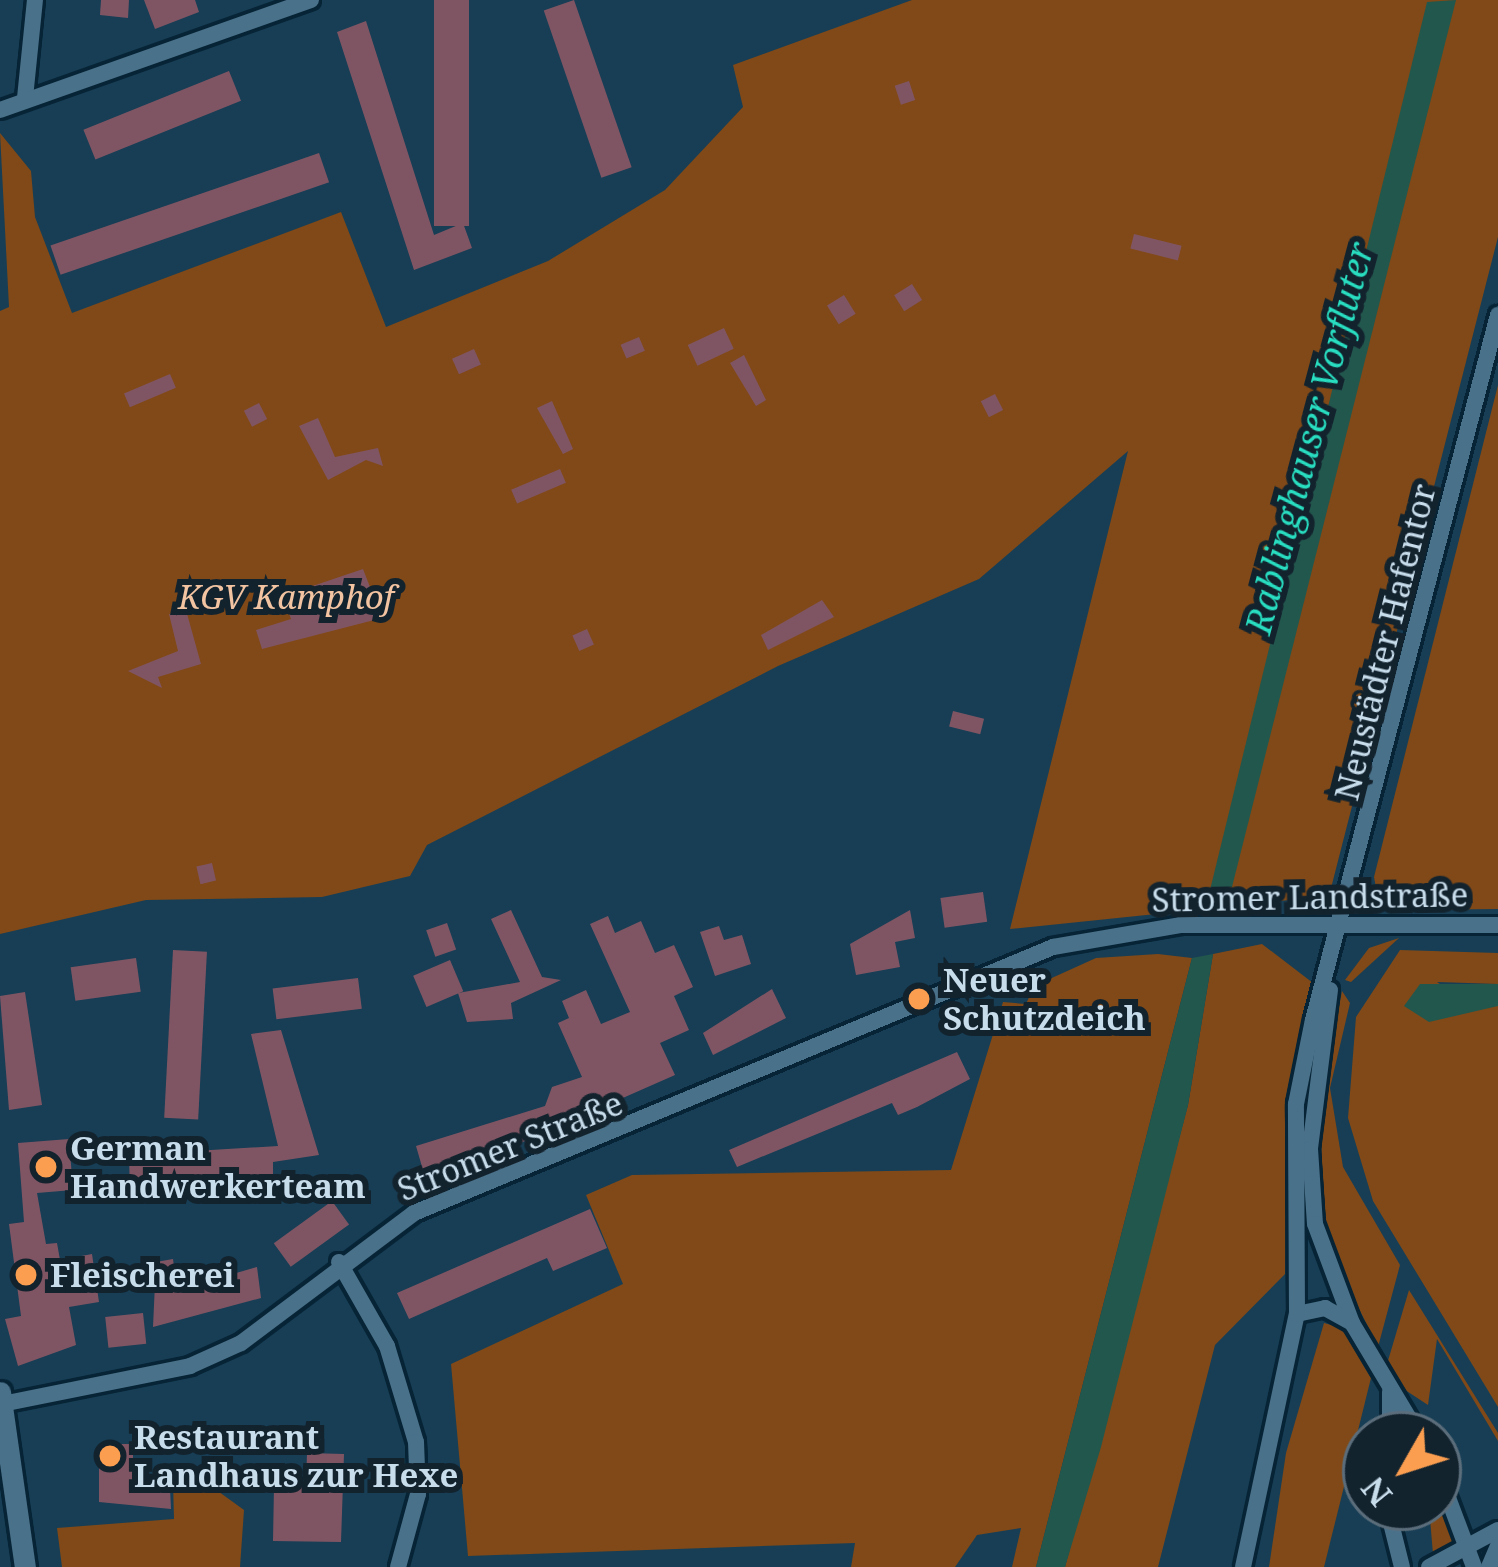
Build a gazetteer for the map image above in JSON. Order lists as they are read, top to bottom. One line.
{"streets":{"street":["Neustädter Hafentor","Stromer Landstraße","Stromer Straße"]},"crossings":[["Neustädter Hafentor","Stromer Landstraße"],["Stromer Landstraße","Stromer Straße"]],"water":["Rablinghauser Vorfluter"],"parks":["KGV Kamphof"],"places":["Neuer Schutzdeich","German Handwerkerteam","Fleischerei","Restaurant Landhaus zur Hexe"],"north":"bottom left"}
